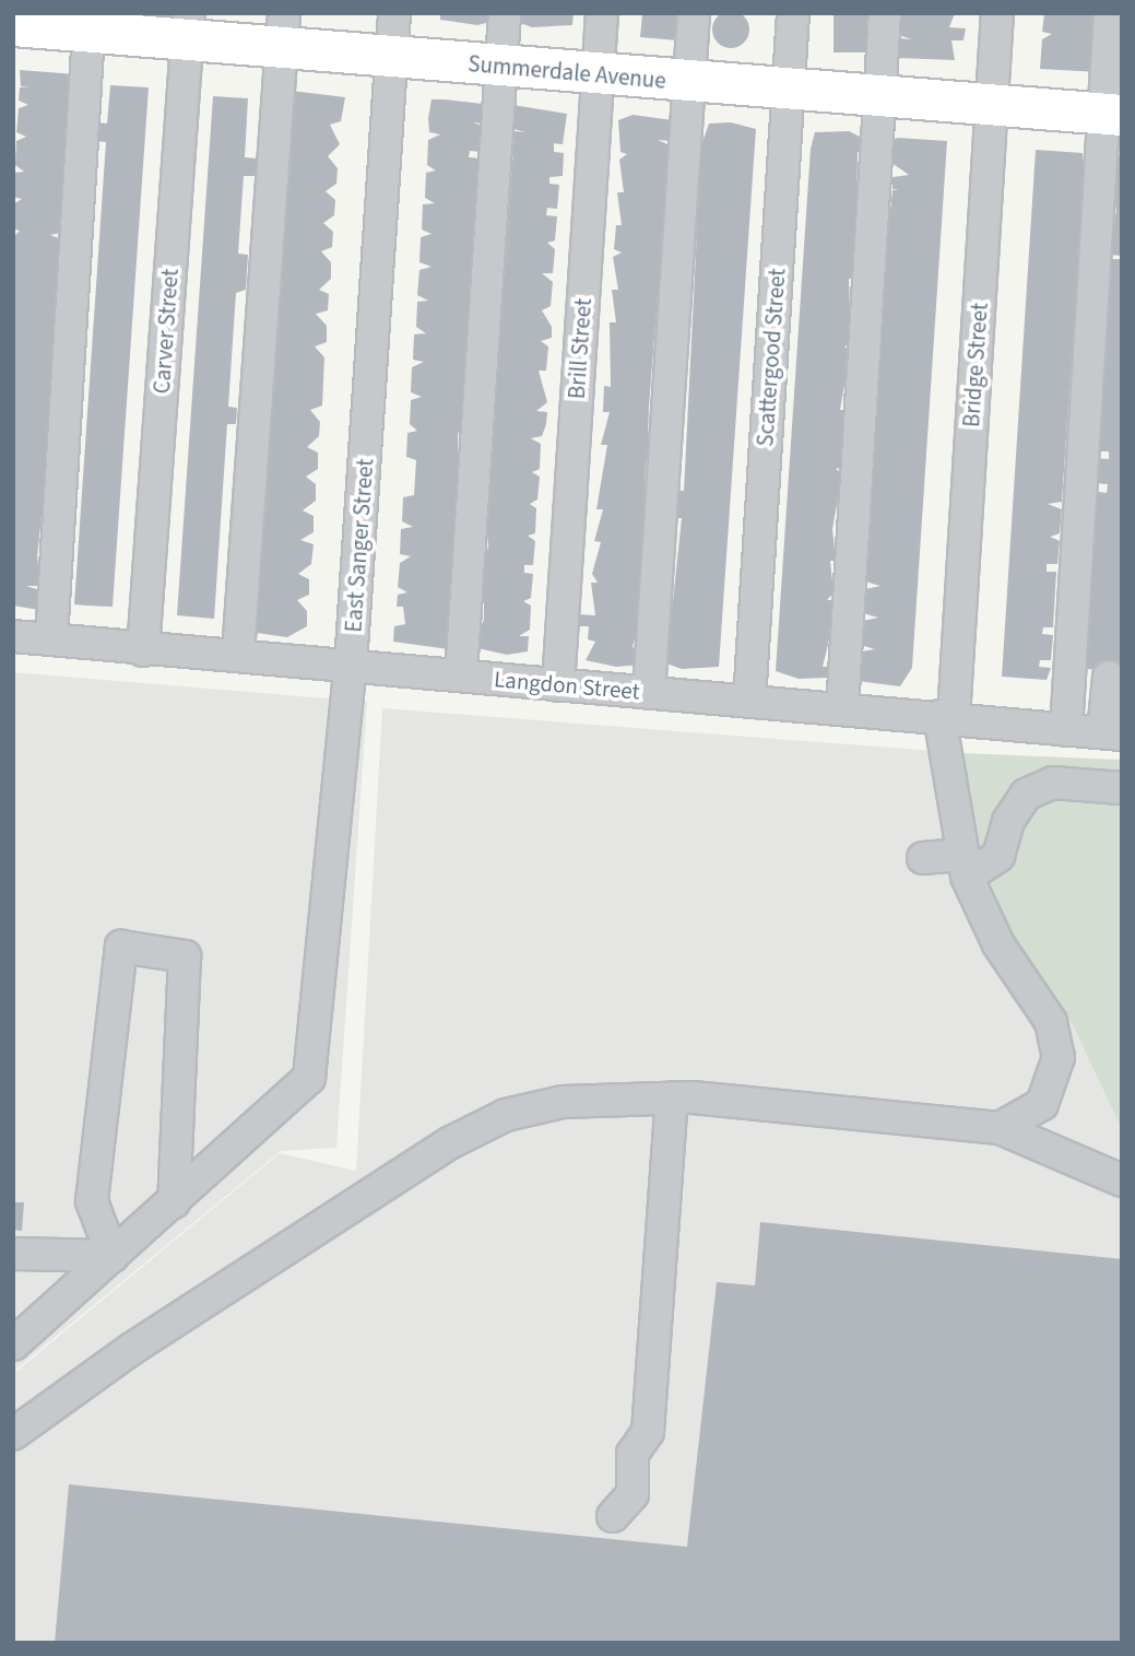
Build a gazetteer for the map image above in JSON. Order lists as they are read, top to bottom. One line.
{"streets":{"main road":["Summerdale Avenue"],"street":["Carver Street","Brill Street","Scattergood Street","Bridge Street","East Sanger Street","Langdon Street"]},"crossings":[["Summerdale Avenue","Carver Street"],["Summerdale Avenue","Brill Street"],["Summerdale Avenue","Scattergood Street"],["Summerdale Avenue","Bridge Street"],["Summerdale Avenue","East Sanger Street"],["Carver Street","Langdon Street"],["Brill Street","Langdon Street"],["Scattergood Street","Langdon Street"],["Bridge Street","Langdon Street"],["East Sanger Street","Langdon Street"]]}
